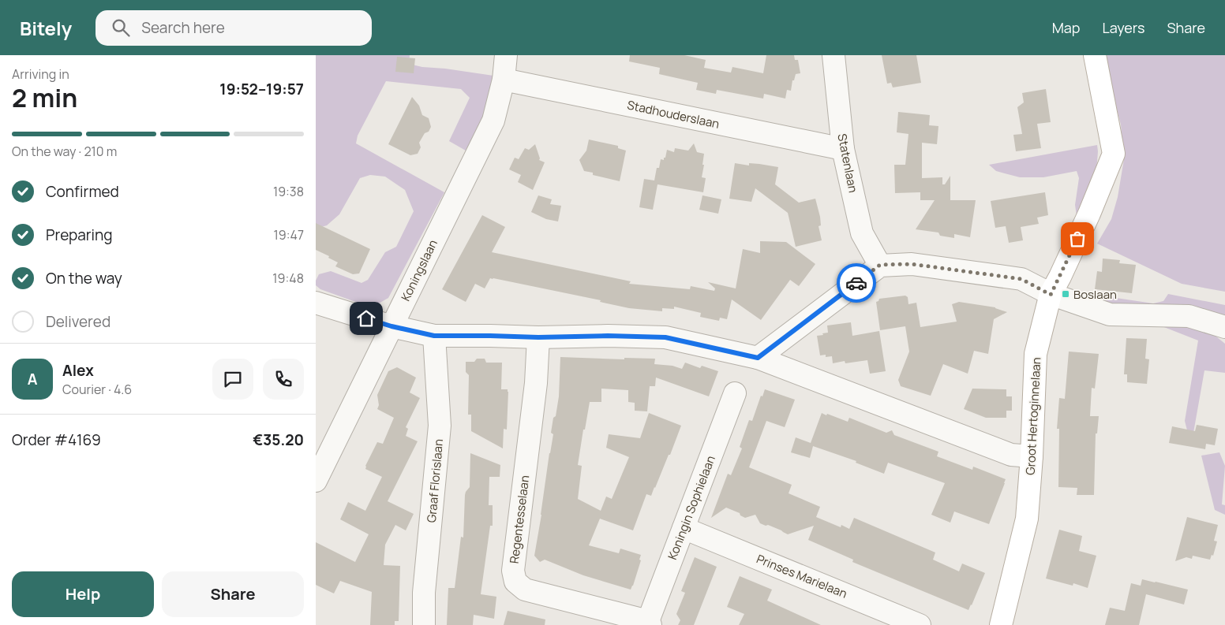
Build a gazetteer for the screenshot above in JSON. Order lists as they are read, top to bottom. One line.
{"streets":{"main road":["Groot Hertoginnelaan"],"street":["Stadhouderslaan","Statenlaan","Koningslaan","Graaf Florislaan","Koningin Sophielaan","Regentesselaan","Prinses Marielaan"]},"crossings":[["Stadhouderslaan","Statenlaan"],["Stadhouderslaan","Koningslaan"],["Koningin Sophielaan","Regentesselaan"],["Koningin Sophielaan","Prinses Marielaan"]],"places":{"transit":["Boslaan"]},"page":{"header":"Bitely","search":"Search here","nav":["Map","Layers","Share"],"heading":["2 min","Arriving in","19:52–19:57"],"panel":["Alex","Courier · 4.6","Order #4169","€35.20"],"bar":"On the way · 210 m","list":[["Confirmed","19:38"],["Preparing","19:47"],["On the way","19:48"],"Delivered"],"round":"A","buttons":["Help","Share"]}}
